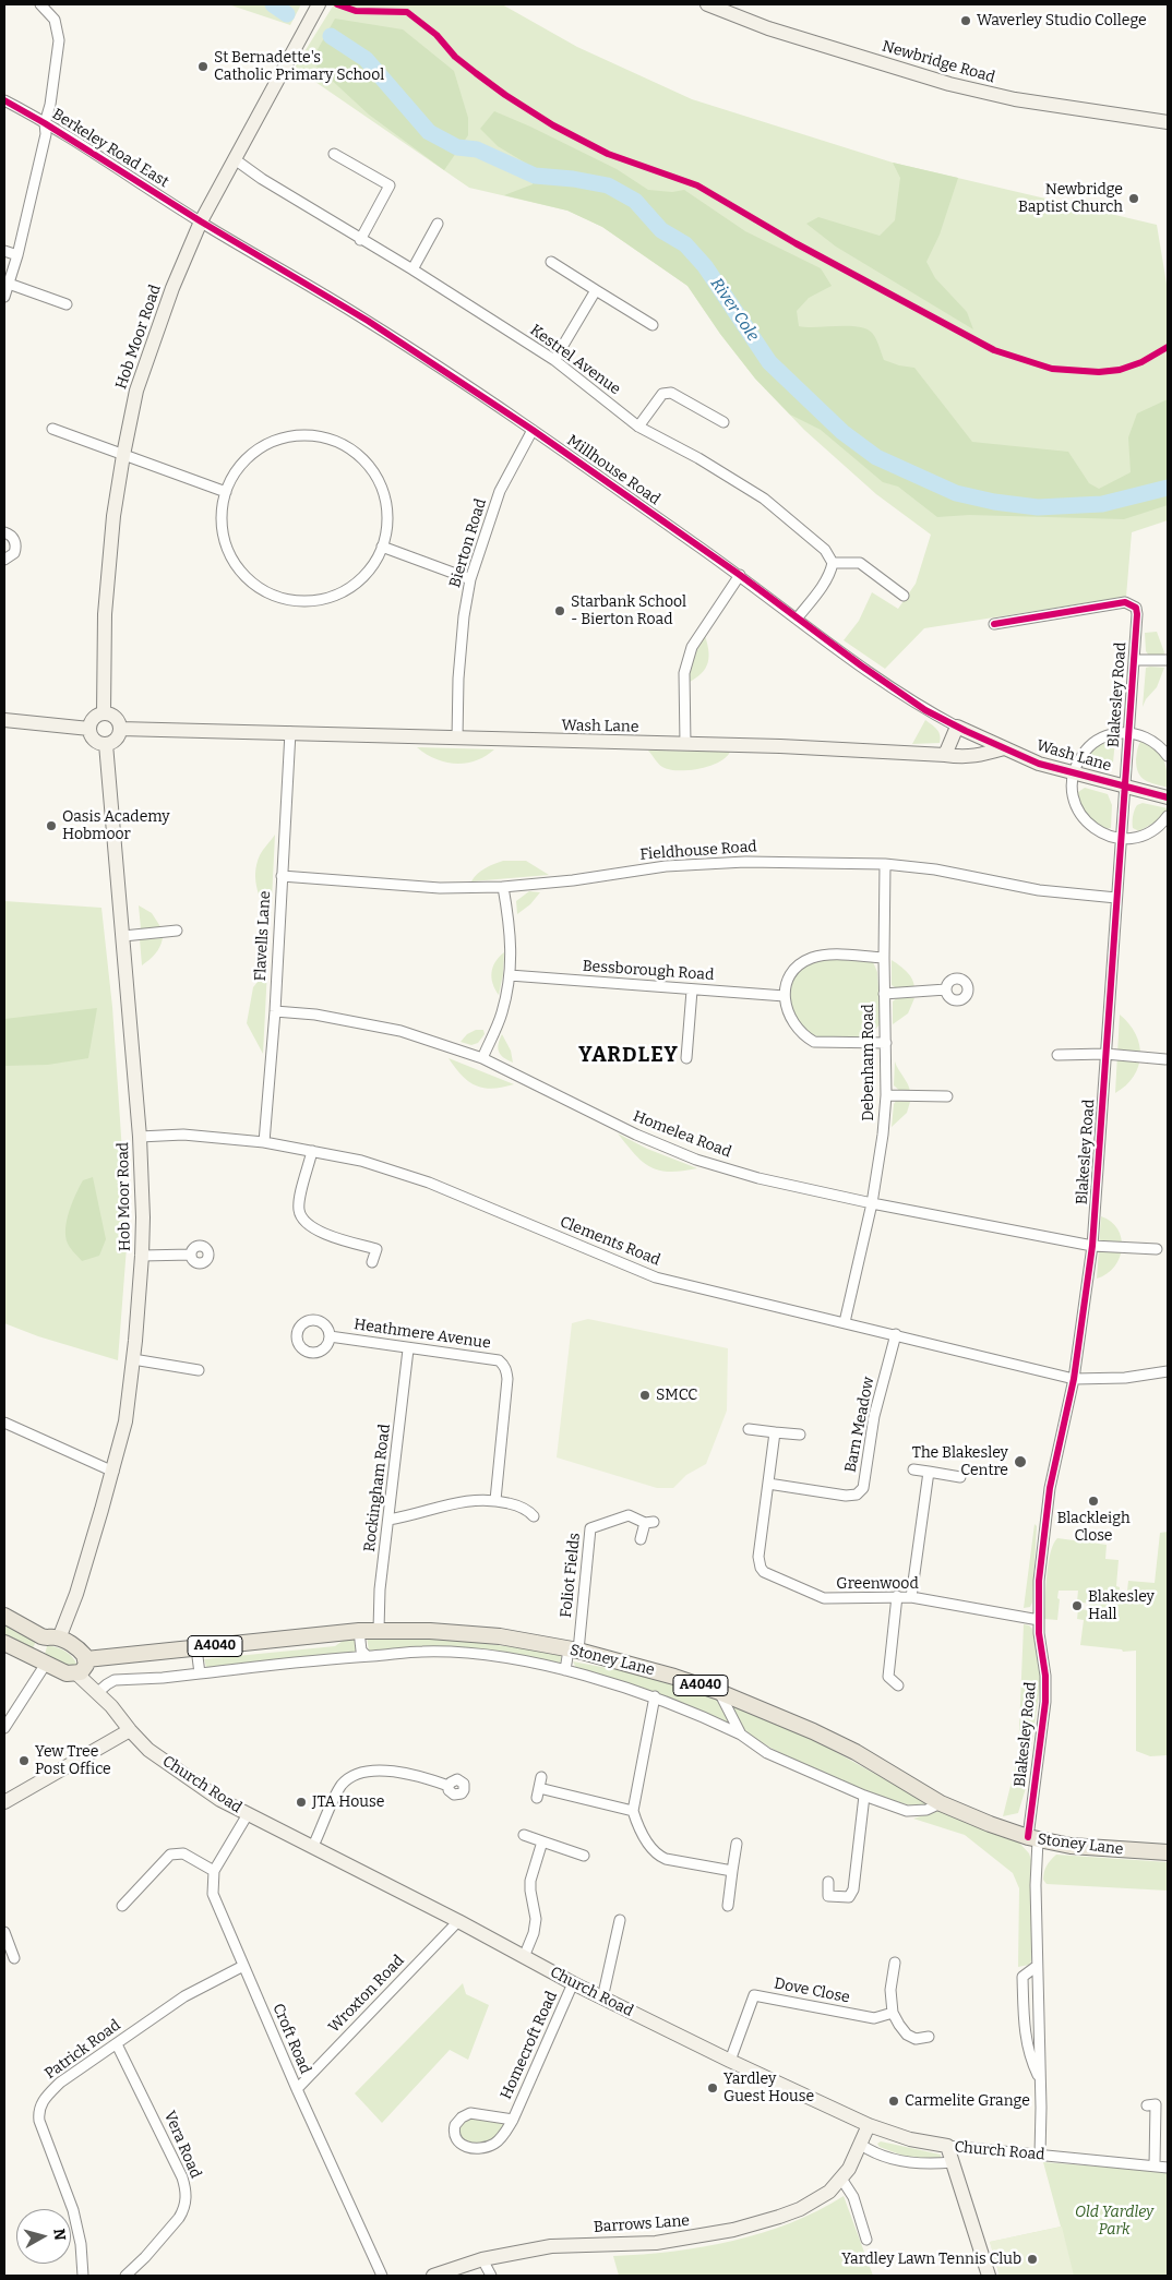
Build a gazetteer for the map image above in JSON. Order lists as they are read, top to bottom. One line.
{"streets":{"main road":["A4040","Stoney Lane","Church Road"],"street":["Newbridge Road","Berkeley Road East","Hob Moor Road","Kestrel Avenue","Millhouse Road","Bierton Road","Blakesley Road","Wash Lane","Fieldhouse Road","Flavells Lane","Bessborough Road","Debenham Road","Homelea Road","Clements Road","Heathmere Avenue","Barn Meadow","Rockingham Road","Foliot Fields","Greenwood","Dove Close","Wroxton Road","Croft Road","Homecroft Road","Patrick Road","Vera Road","Barrows Lane"]},"crossings":[["Berkeley Road East","Hob Moor Road"],["Berkeley Road East","Millhouse Road"],["Hob Moor Road","Kestrel Avenue"],["Hob Moor Road","Millhouse Road"],["Hob Moor Road","Wash Lane"],["Hob Moor Road","Clements Road"],["Millhouse Road","Bierton Road"],["Millhouse Road","Wash Lane"],["Bierton Road","Wash Lane"],["Blakesley Road","Wash Lane"],["Blakesley Road","Fieldhouse Road"],["Blakesley Road","Homelea Road"],["Blakesley Road","Clements Road"],["Blakesley Road","Greenwood"],["Blakesley Road","Stoney Lane"],["Blakesley Road","Church Road"],["Wash Lane","Flavells Lane"],["Fieldhouse Road","Flavells Lane"],["Fieldhouse Road","Debenham Road"],["Flavells Lane","Homelea Road"],["Flavells Lane","Clements Road"],["Bessborough Road","Debenham Road"],["Debenham Road","Homelea Road"],["Debenham Road","Clements Road"],["Clements Road","Barn Meadow"],["Heathmere Avenue","Rockingham Road"],["Barn Meadow","Greenwood"],["Rockingham Road","Stoney Lane"],["Foliot Fields","Stoney Lane"],["Church Road","Dove Close"],["Church Road","Wroxton Road"],["Church Road","Homecroft Road"],["Church Road","Barrows Lane"],["Wroxton Road","Croft Road"],["Croft Road","Patrick Road"],["Patrick Road","Vera Road"]],"districts":["YARDLEY"],"water":["River Cole"],"parks":["Old Yardley Park"],"places":["Waverley Studio College","St Bernadette's Catholic Primary School","Newbridge Baptist Church","Starbank School - Bierton Road","Oasis Academy Hobmoor","SMCC","The Blakesley Centre","Blackleigh Close","Blakesley Hall","Yew Tree Post Office","JTA House","Yardley Guest House","Carmelite Grange","Yardley Lawn Tennis Club"],"north":"right"}
